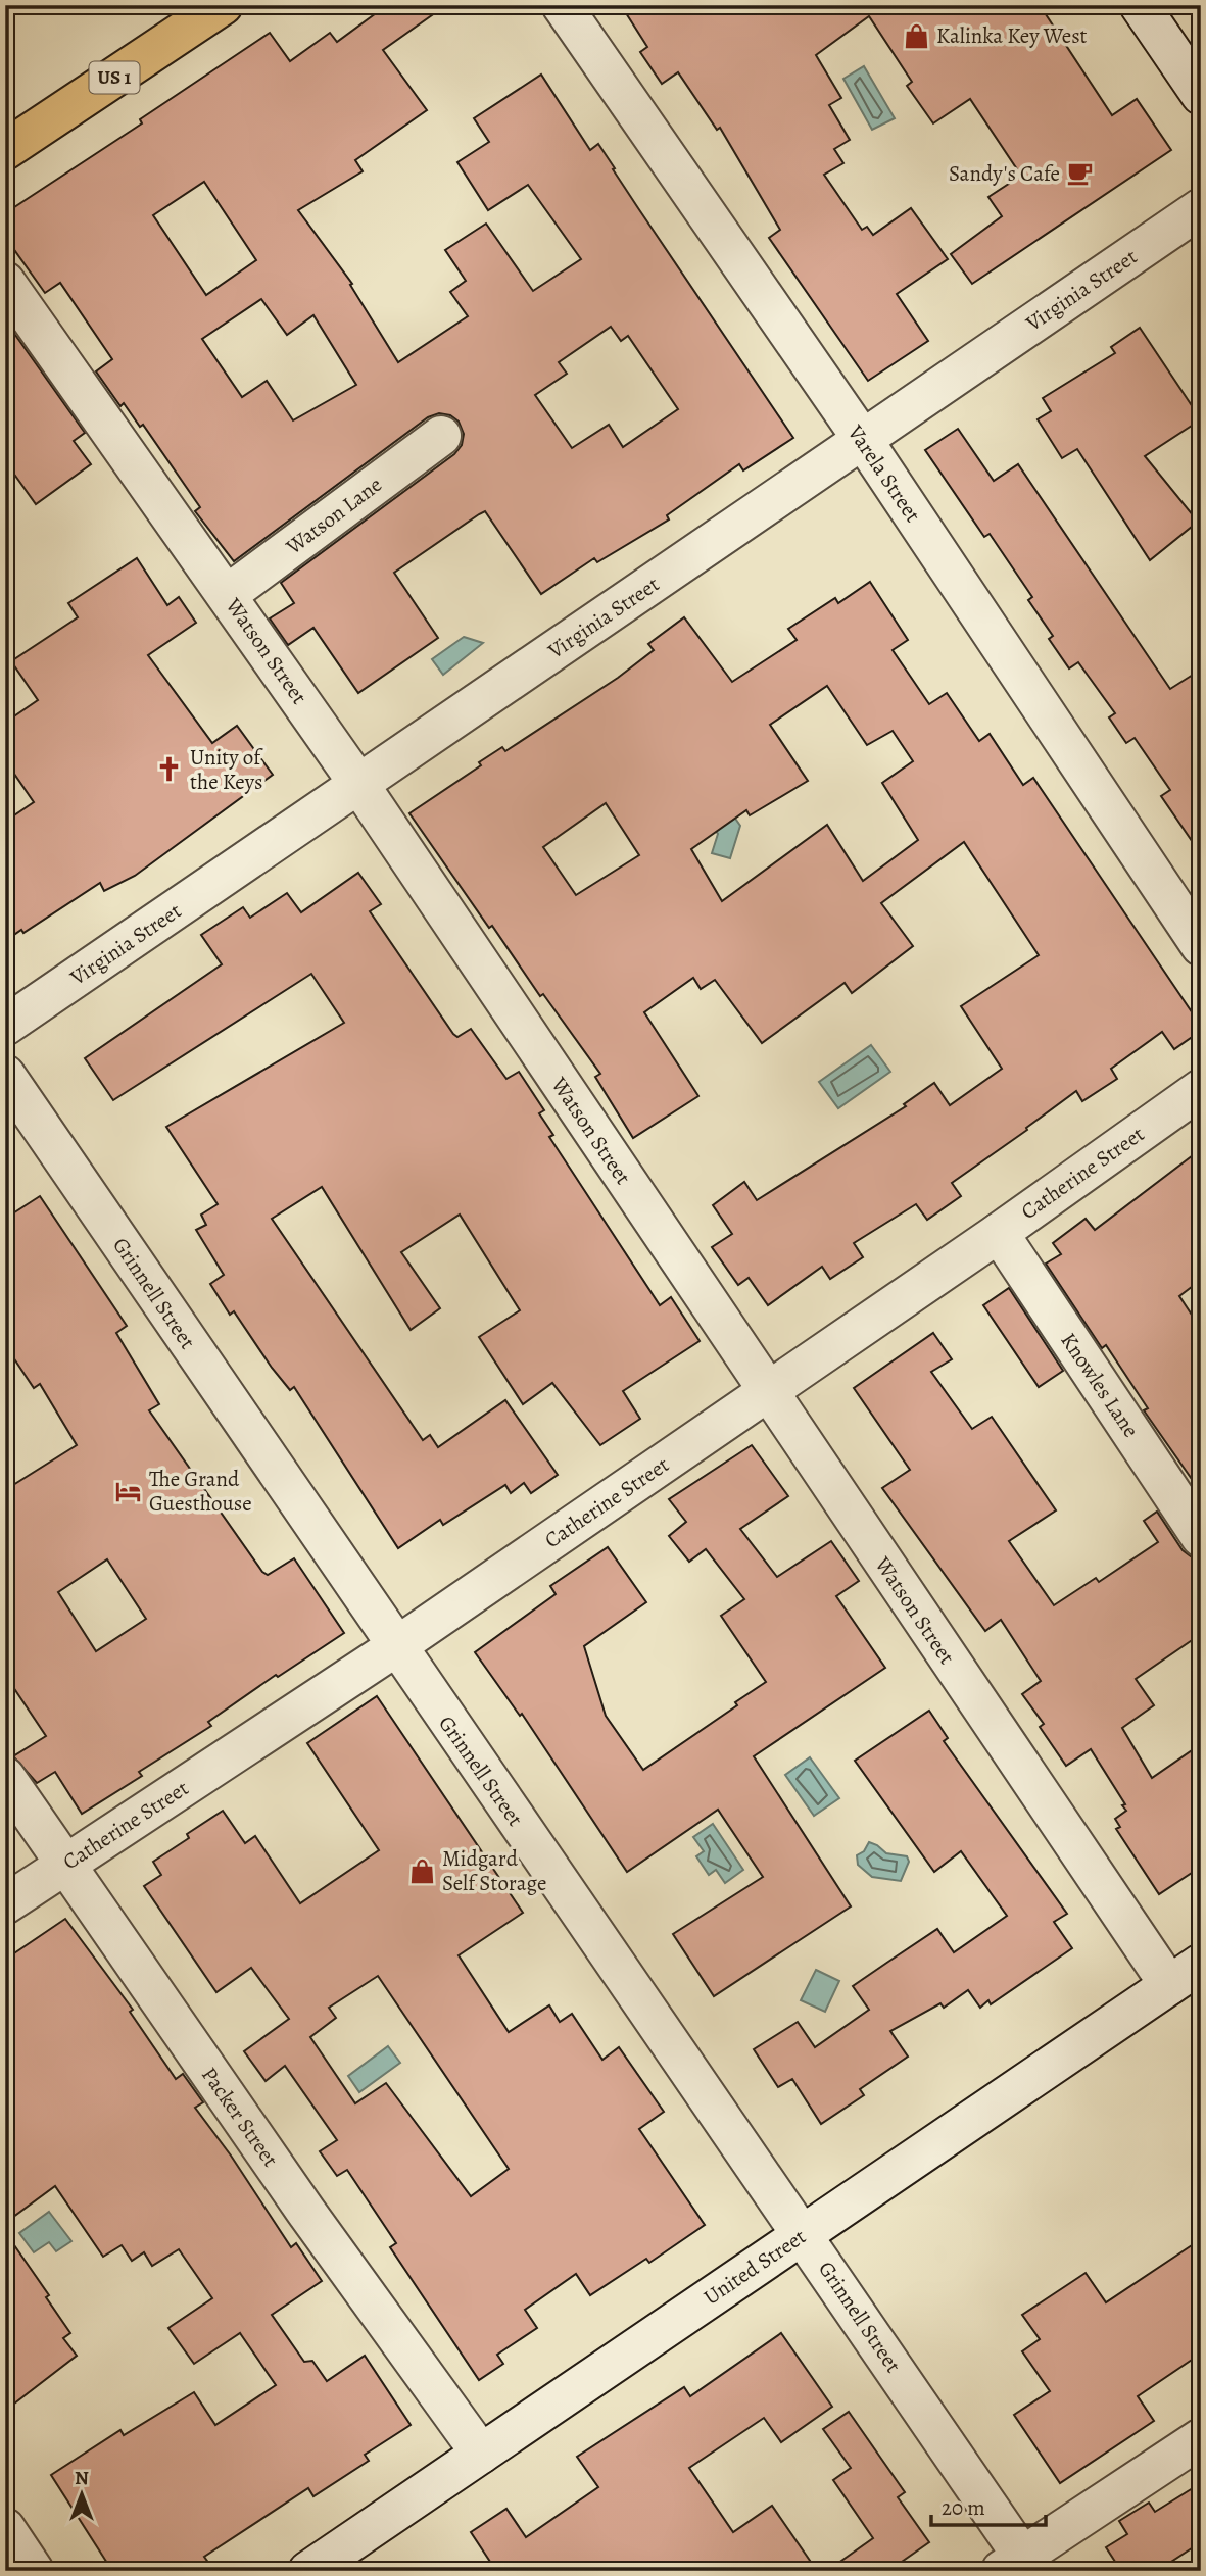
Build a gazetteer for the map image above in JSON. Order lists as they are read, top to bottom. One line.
{"streets":{"main road":["US 1"],"street":["Virginia Street","Varela Street","Watson Lane","Watson Street","Catherine Street","Grinnell Street","Knowles Lane","Packer Street","United Street"]},"crossings":[["Virginia Street","Varela Street"],["Virginia Street","Watson Street"],["Watson Lane","Watson Street"],["Watson Street","Catherine Street"],["Watson Street","United Street"],["Catherine Street","Grinnell Street"],["Catherine Street","Knowles Lane"],["Catherine Street","Packer Street"],["Grinnell Street","United Street"],["Packer Street","United Street"]],"places":{"shop":["Kalinka Key West","Midgard Self Storage"],"cafe":["Sandy's Cafe"],"church":["Unity of the Keys"],"hotel":["The Grand Guesthouse"]},"scale_bar":"20 m","north":"top"}
